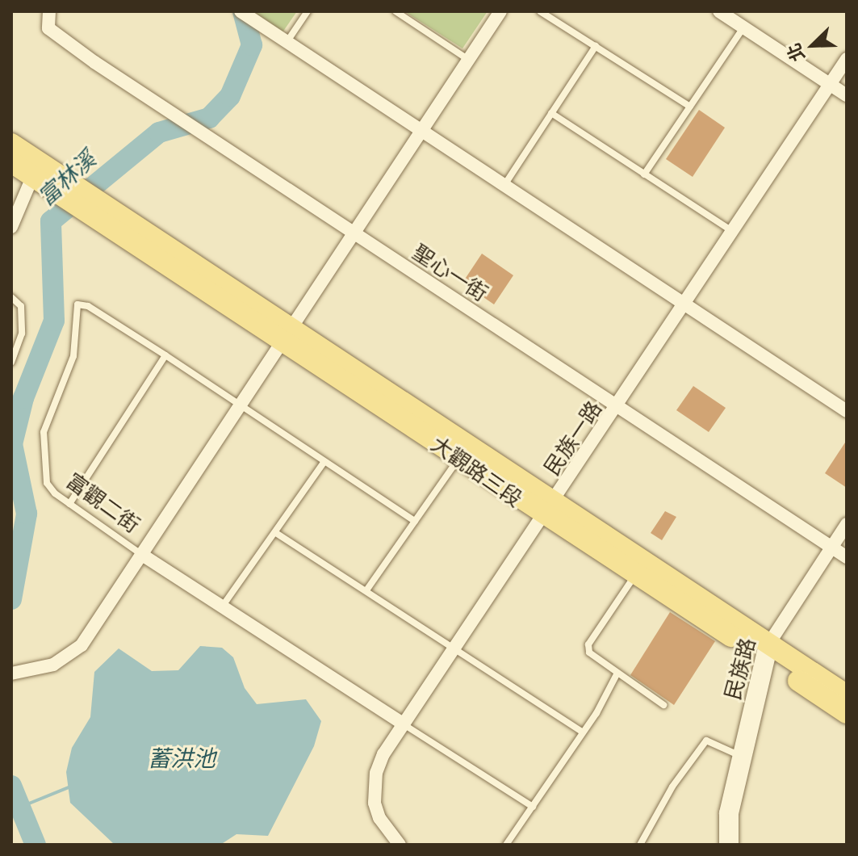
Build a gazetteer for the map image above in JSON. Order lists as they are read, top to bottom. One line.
{"streets":{"main road":["大觀路三段"],"street":["聖心一街","民族一路","富觀二街","民族路"]},"crossings":[["聖心一街","民族一路"],["聖心一街","民族路"],["民族一路","大觀路三段"],["民族一路","富觀二街"],["大觀路三段","民族路"]],"water":["富林溪","蓄洪池"],"north":"bottom left"}
